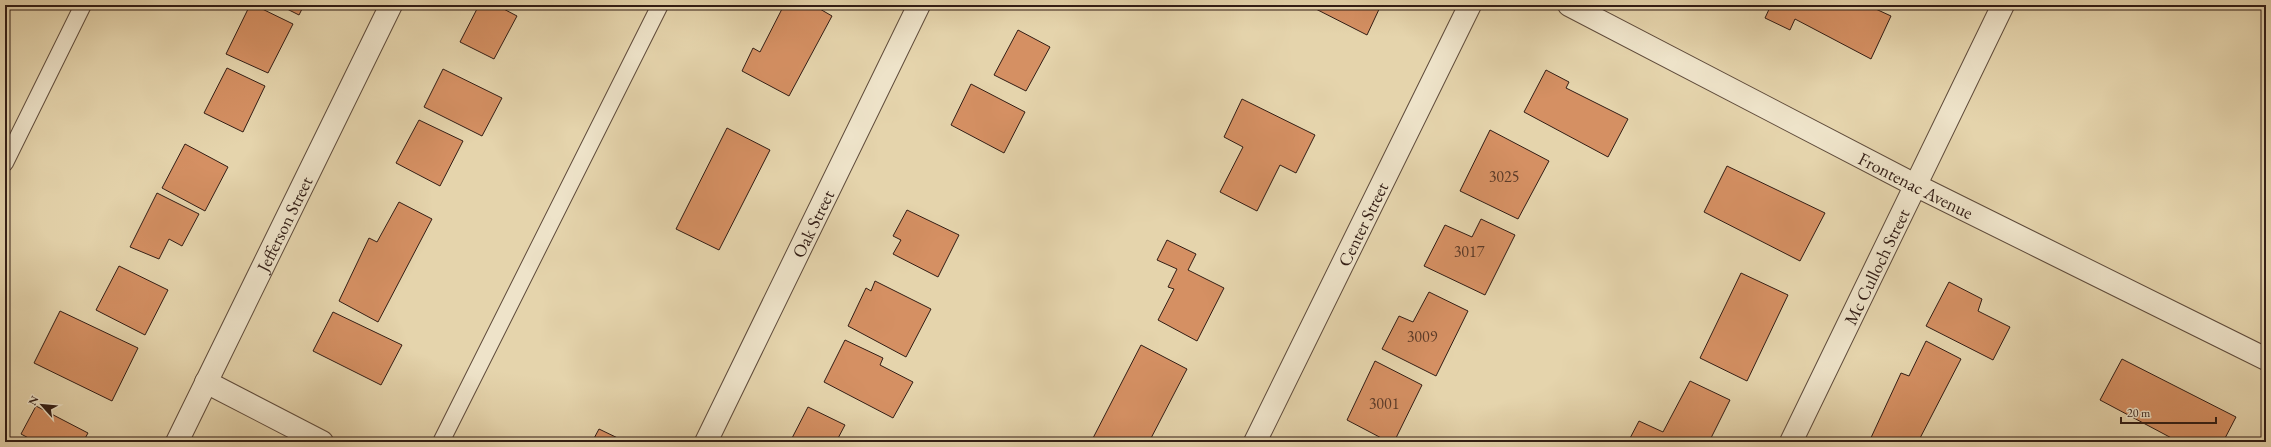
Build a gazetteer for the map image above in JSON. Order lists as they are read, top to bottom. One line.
{"streets":{"street":["Frontenac Avenue","Jefferson Street","Oak Street","Center Street","Mc Culloch Street"]},"crossings":[["Frontenac Avenue","Mc Culloch Street"]],"house_numbers":["3025","3017","3009","3001"],"scale_bar":"20 m","north":"top left"}
